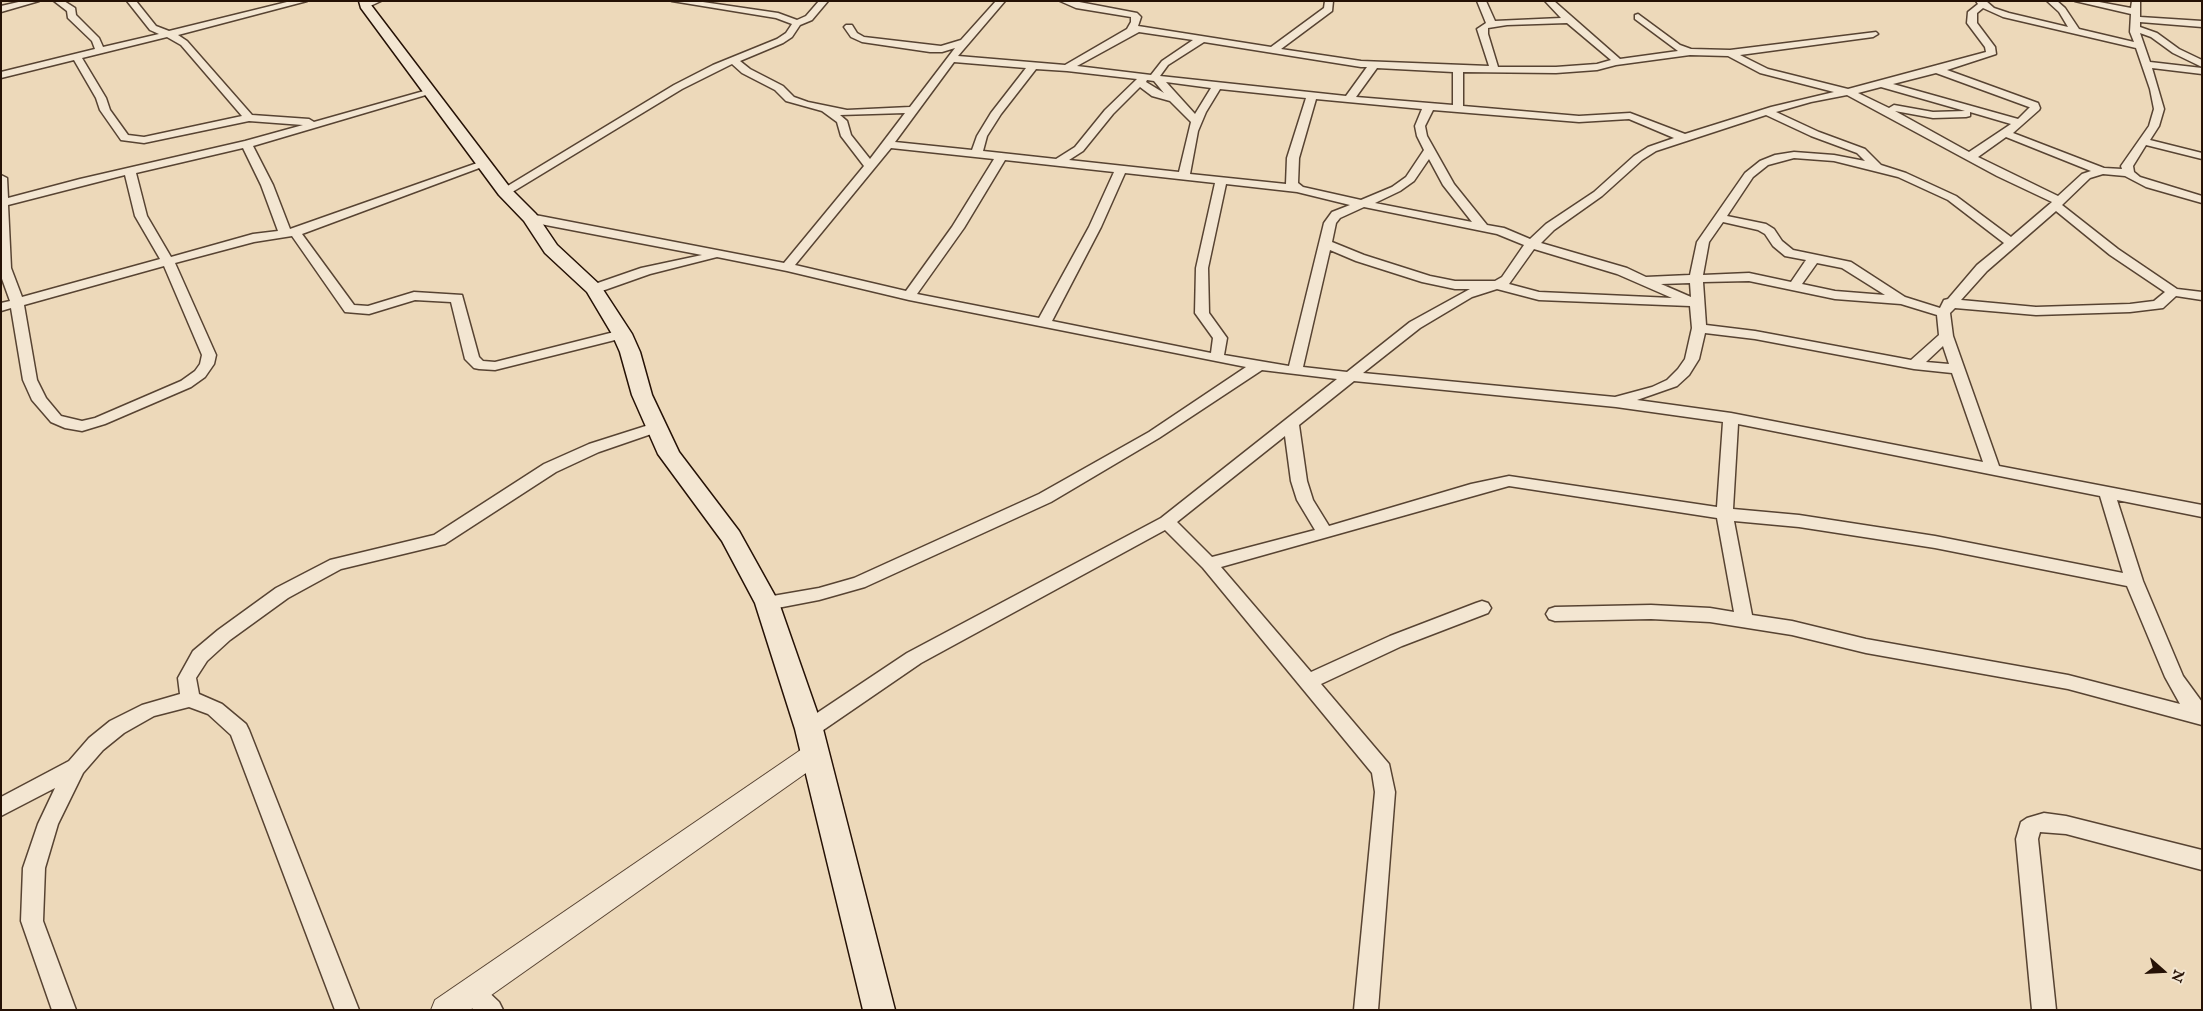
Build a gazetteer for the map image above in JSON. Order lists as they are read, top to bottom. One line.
{"north":"right"}
